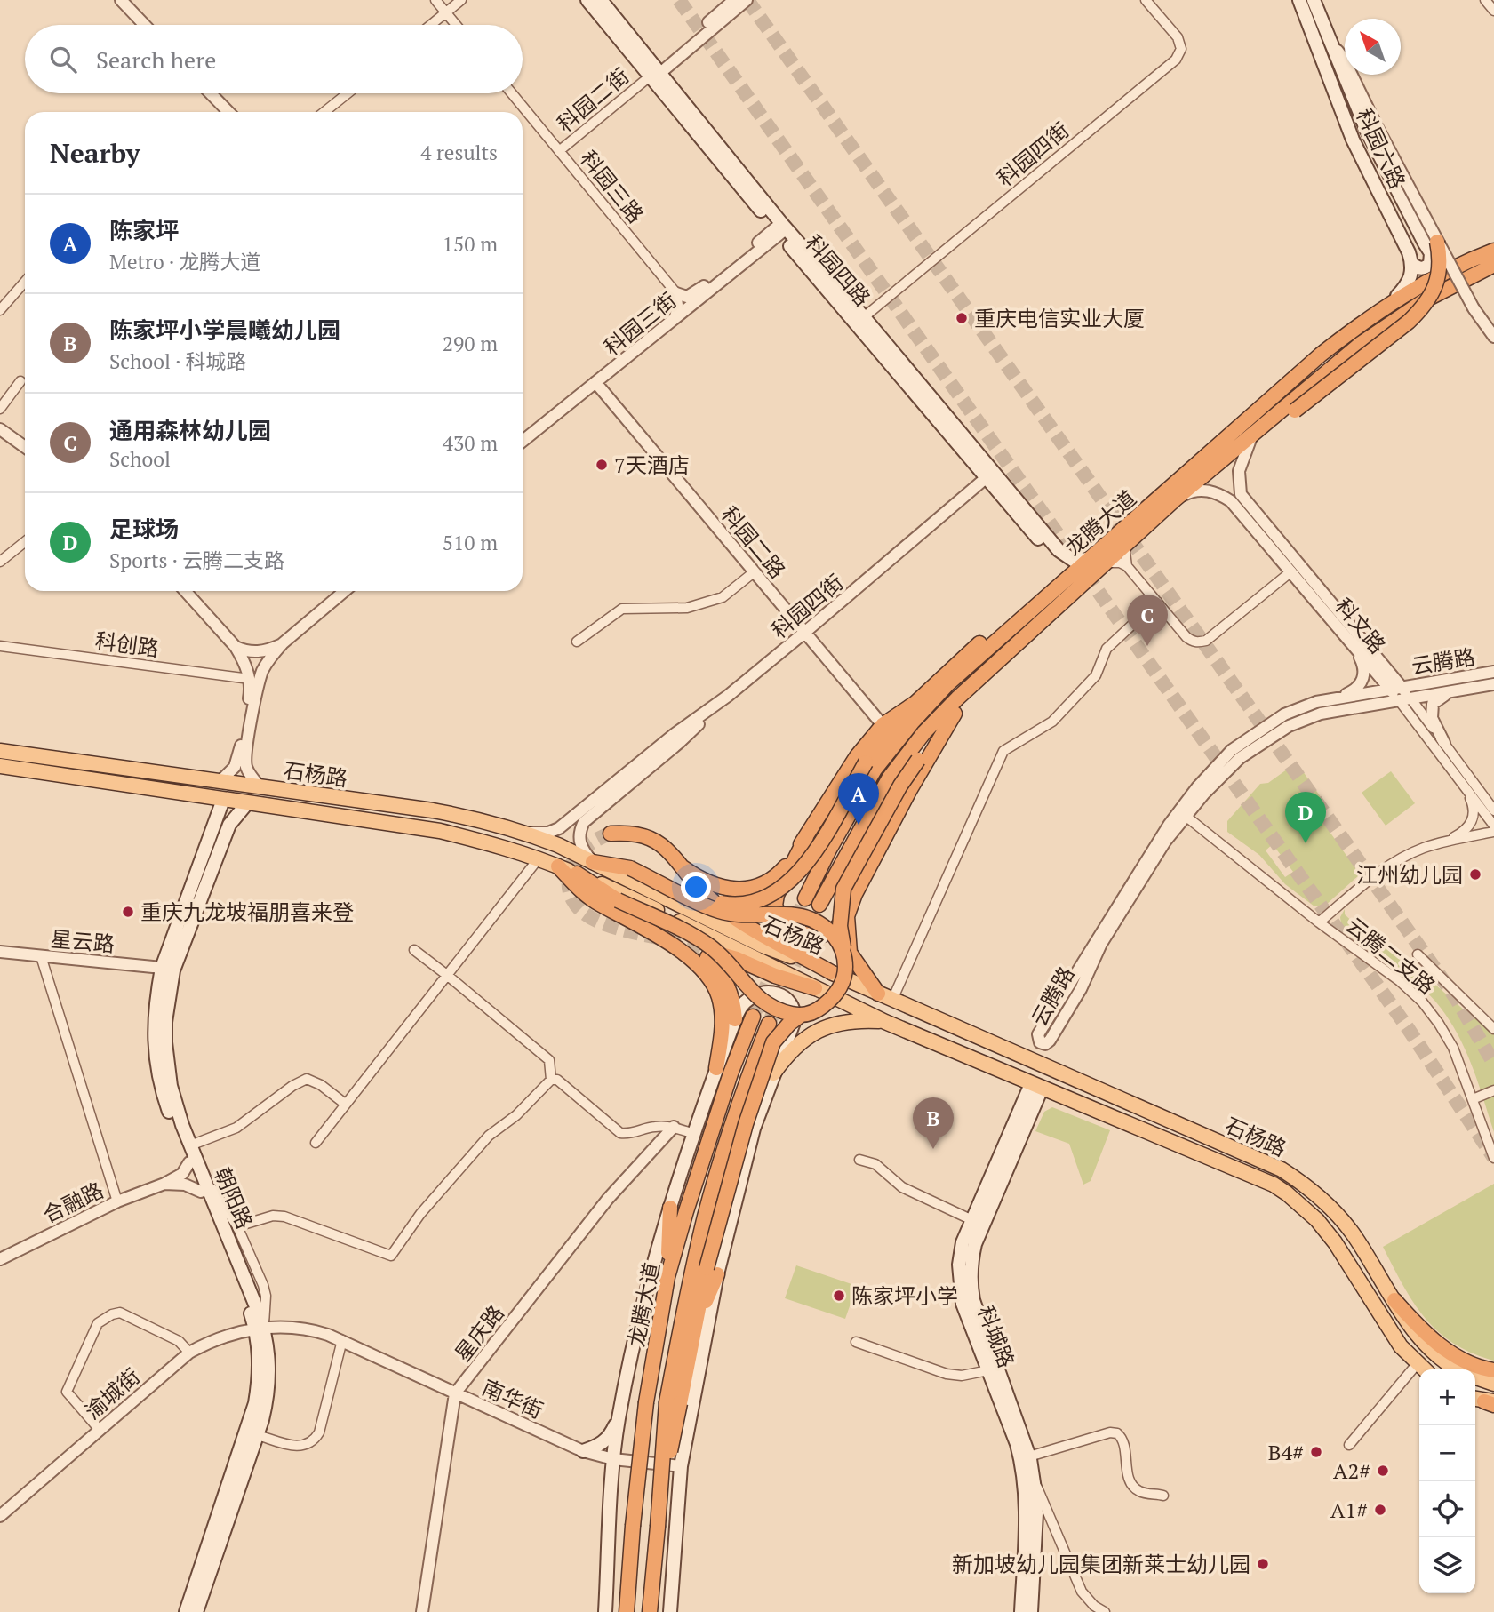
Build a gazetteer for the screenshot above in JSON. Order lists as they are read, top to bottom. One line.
{"streets":{"highway":["龙腾大道"],"main road":["科园六路","科园四路","石杨路","朝阳路","科城路"],"street":["科园二街","科园四街","科园三路","科园三街","科园二路","科文路","科创路","云腾路","星云路","云腾二支路","合融路","星庆路","渝城街","南华街"]},"crossings":[["科园二街","科园三路"],["科园二街","科园四路"],["科园四街","科园四路"],["科园四街","科园二路"],["科园四街","石杨路"],["科园三路","科园三街"],["科园四路","科园三街"],["科园四路","龙腾大道"],["科园三街","科园二路"],["龙腾大道","科文路"],["科文路","云腾路"],["云腾路","云腾二支路"],["石杨路","朝阳路"],["石杨路","科城路"],["星云路","朝阳路"],["朝阳路","渝城街"],["朝阳路","南华街"],["星庆路","南华街"],["渝城街","南华街"]],"places":["重庆电信实业大厦","7天酒店","江州幼儿园","重庆九龙坡福朋喜来登","陈家坪小学","B4#","A2#","A1#","新加坡幼儿园集团新莱士幼儿园"],"north":"top left","page":{"search":"Search here","heading":["Nearby","4 results"],"list":[{"mark":"A","name":"陈家坪","note":"Metro · 龙腾大道","value":"150 m"},{"mark":"B","name":"陈家坪小学晨曦幼儿园","note":"School · 科城路","value":"290 m"},{"mark":"C","name":"通用森林幼儿园","note":"School","value":"430 m"},{"mark":"D","name":"足球场","note":"Sports · 云腾二支路","value":"510 m"}],"pins":["C","A","D","B"],"map_buttons":["+","−"]}}
